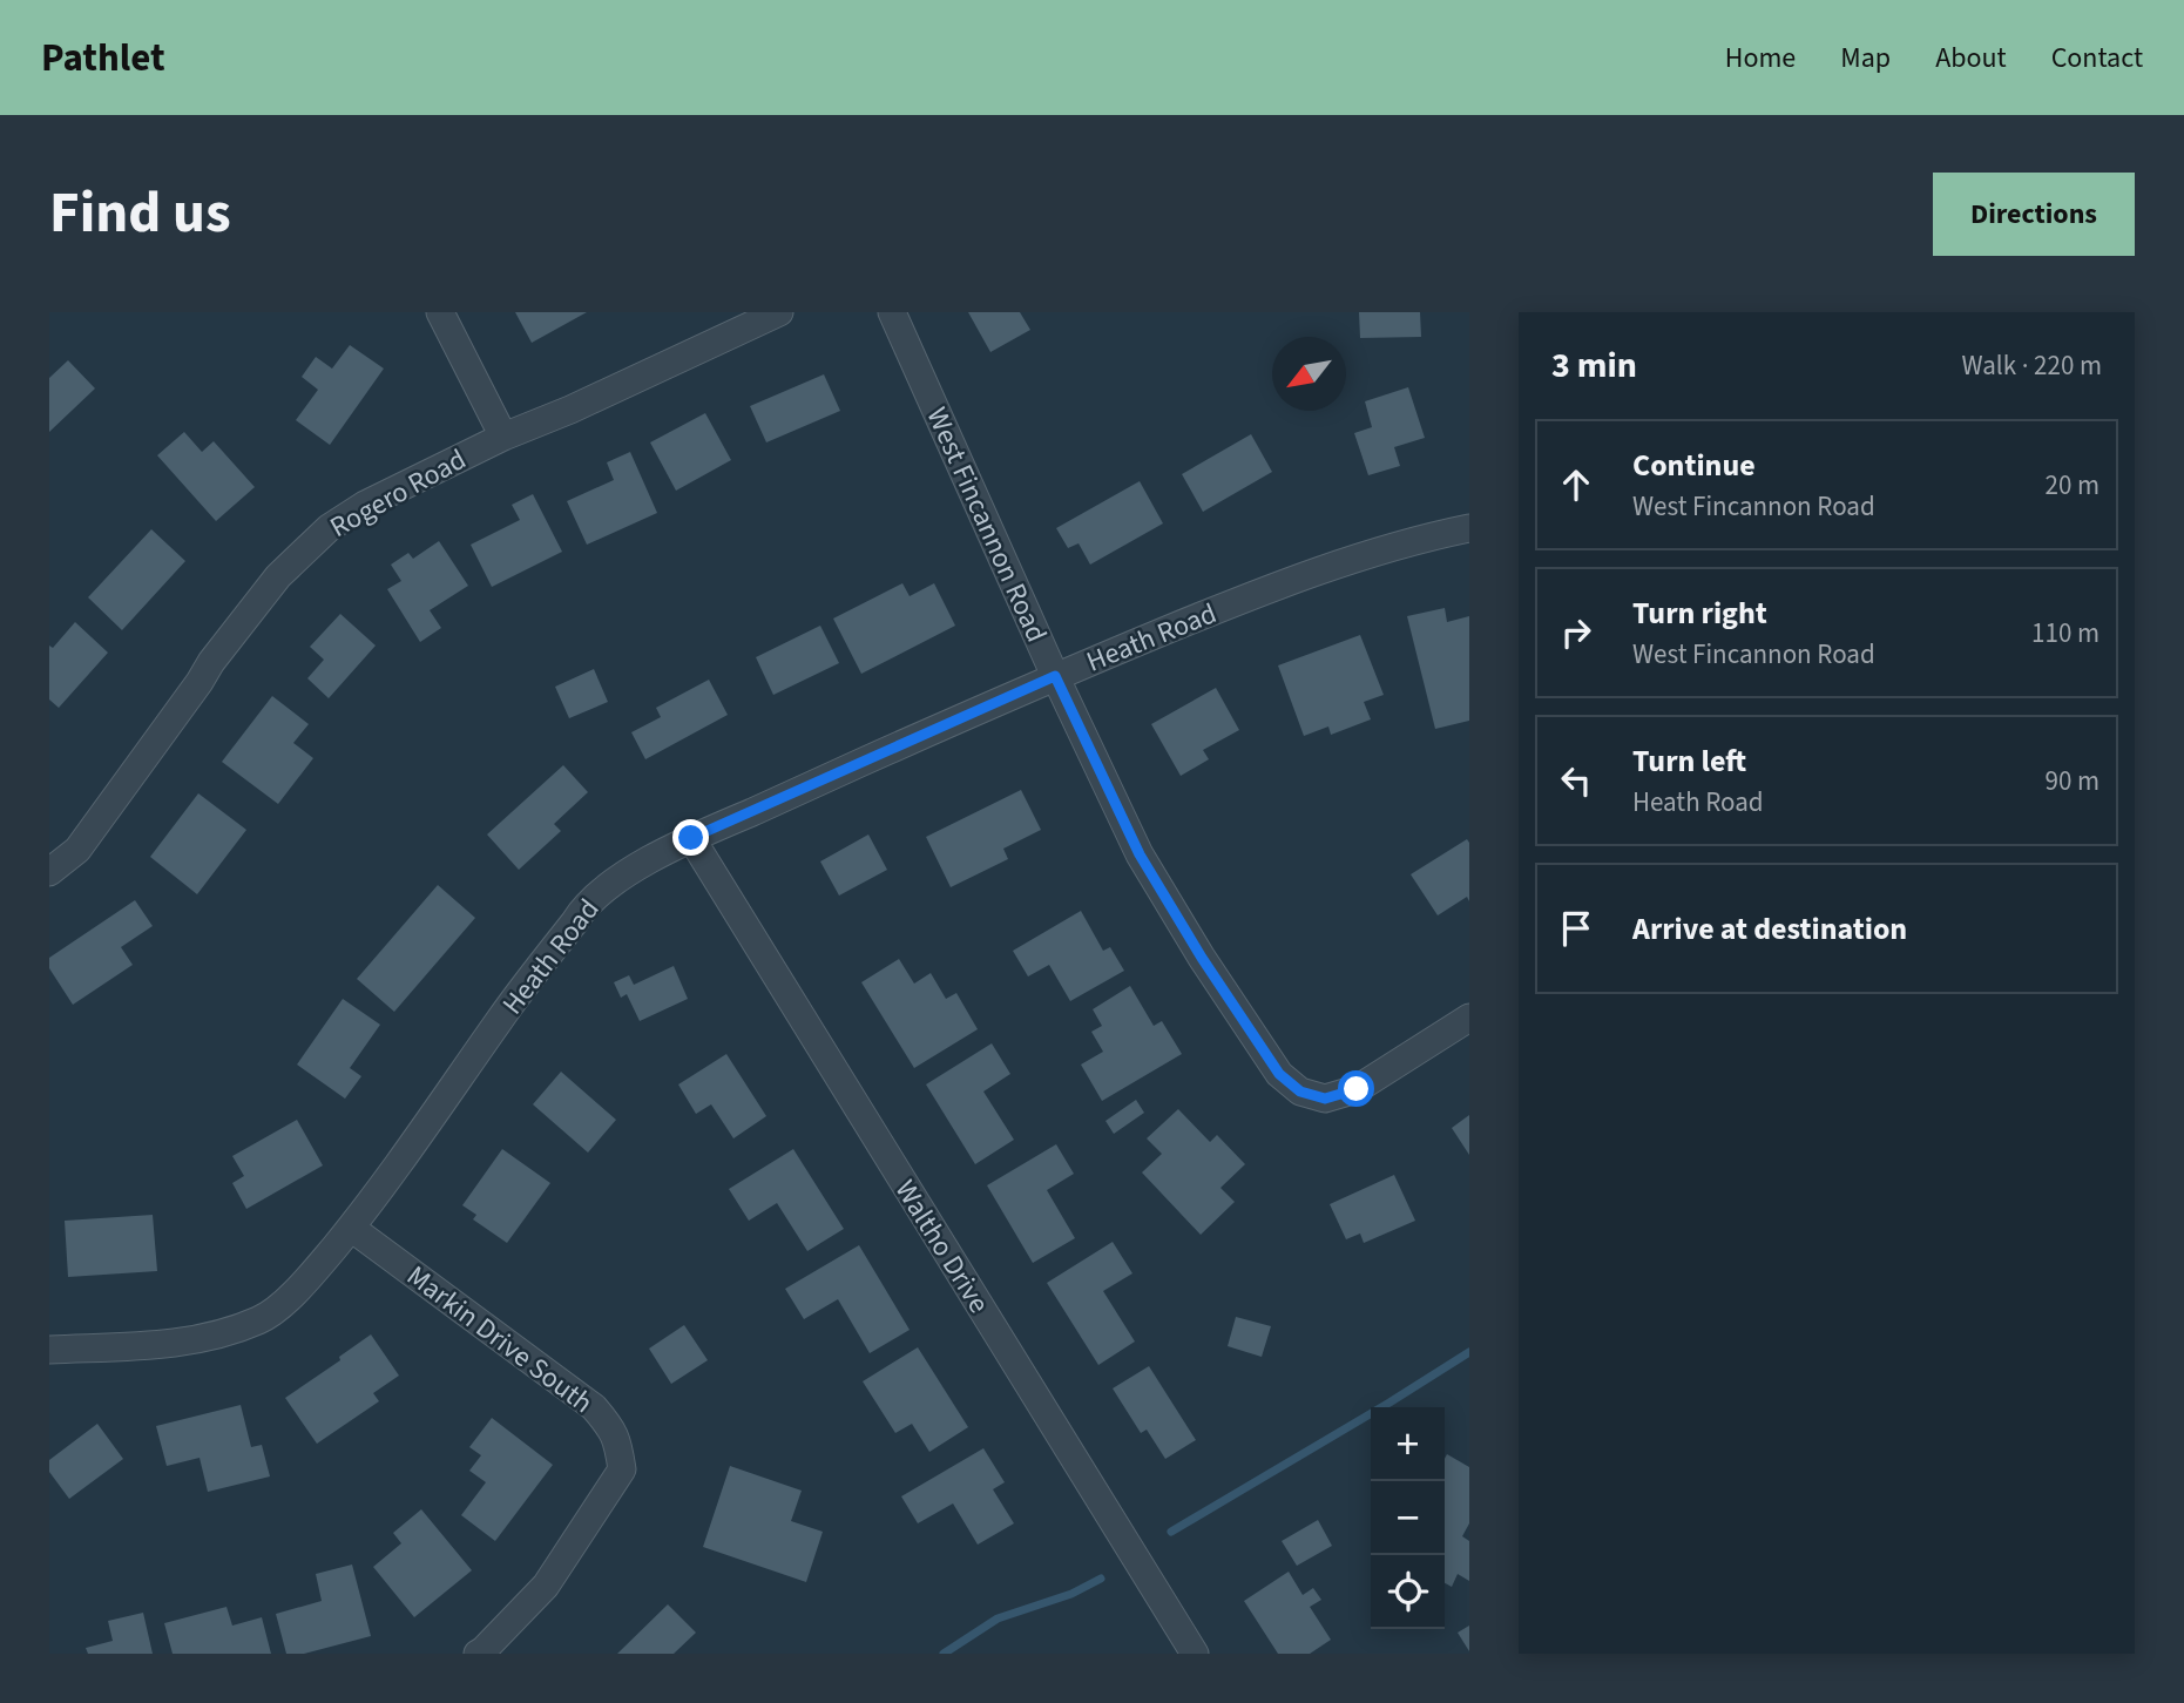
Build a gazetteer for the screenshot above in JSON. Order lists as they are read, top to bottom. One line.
{"streets":{"street":["Rogero Road","West Fincannon Road","Heath Road","Waltho Drive","Markin Drive South"]},"crossings":[["West Fincannon Road","Heath Road"],["Heath Road","Waltho Drive"],["Heath Road","Markin Drive South"]],"north":"bottom left","page":{"header":"Pathlet","nav":["Home","Map","About","Contact"],"title":"Find us","buttons":"Directions","heading":["3 min","Walk · 220 m"],"list":[["Continue","West Fincannon Road","20 m"],["Turn right","West Fincannon Road","110 m"],["Turn left","Heath Road","90 m"],"Arrive at destination"],"map_buttons":["+","−"]}}
